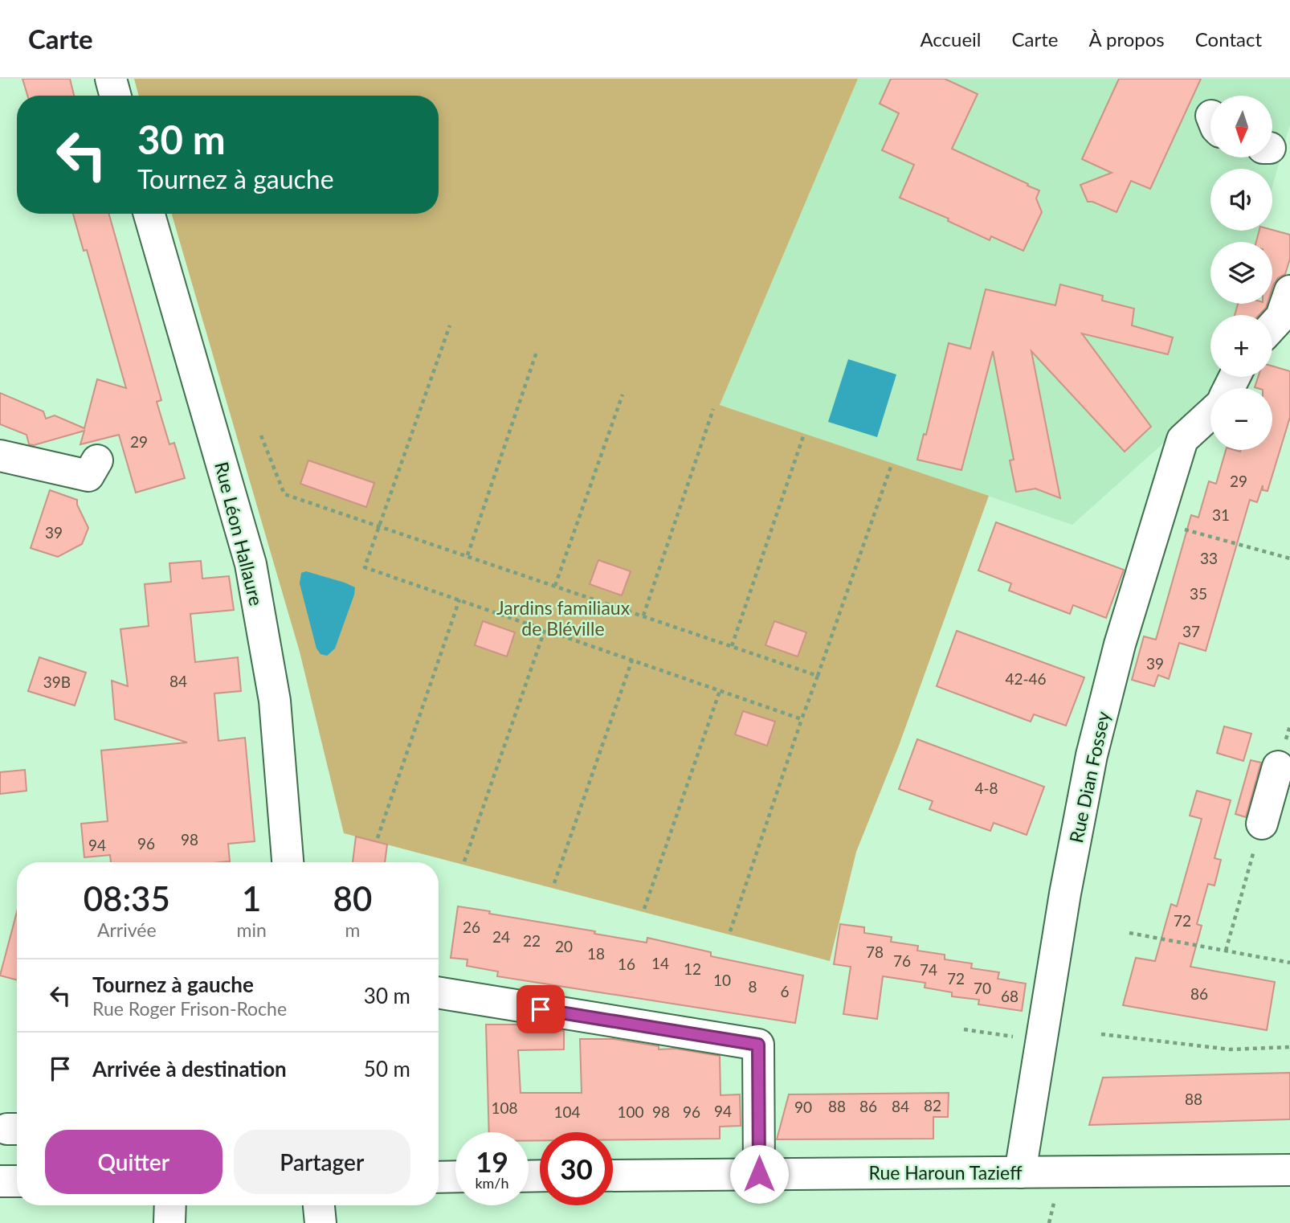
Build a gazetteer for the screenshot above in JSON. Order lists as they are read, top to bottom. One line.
{"streets":{"street":["Rue Léon Hallaure","Rue Dian Fossey","Rue Haroun Tazieff"]},"crossings":[["Rue Dian Fossey","Rue Haroun Tazieff"]],"parks":["Jardins familiaux de Bléville"],"house_numbers":["29","29","31","39","33","35","37","39","42-46","84","39B","4-8","98","96","94","72","26","24","22","20","78","18","76","14","16","12","74","72","10","8","70","6","86","68","88","82","88","86","84","90","108","94","104","100","98","96"],"north":"bottom","page":{"header":"Carte","nav":["Accueil","Carte","À propos","Contact"],"map_buttons":["+","−"],"turn":["30 m","Tournez à gauche"],"eta":["08:35","Arrivée","1","min","80","m"],"list":[{"name":"Tournez à gauche","note":"Rue Roger Frison-Roche","value":"30 m"},{"name":"Arrivée à destination","value":"50 m"}],"buttons":["Quitter","Partager"],"speed":"19 km/h","limit":"30"}}
